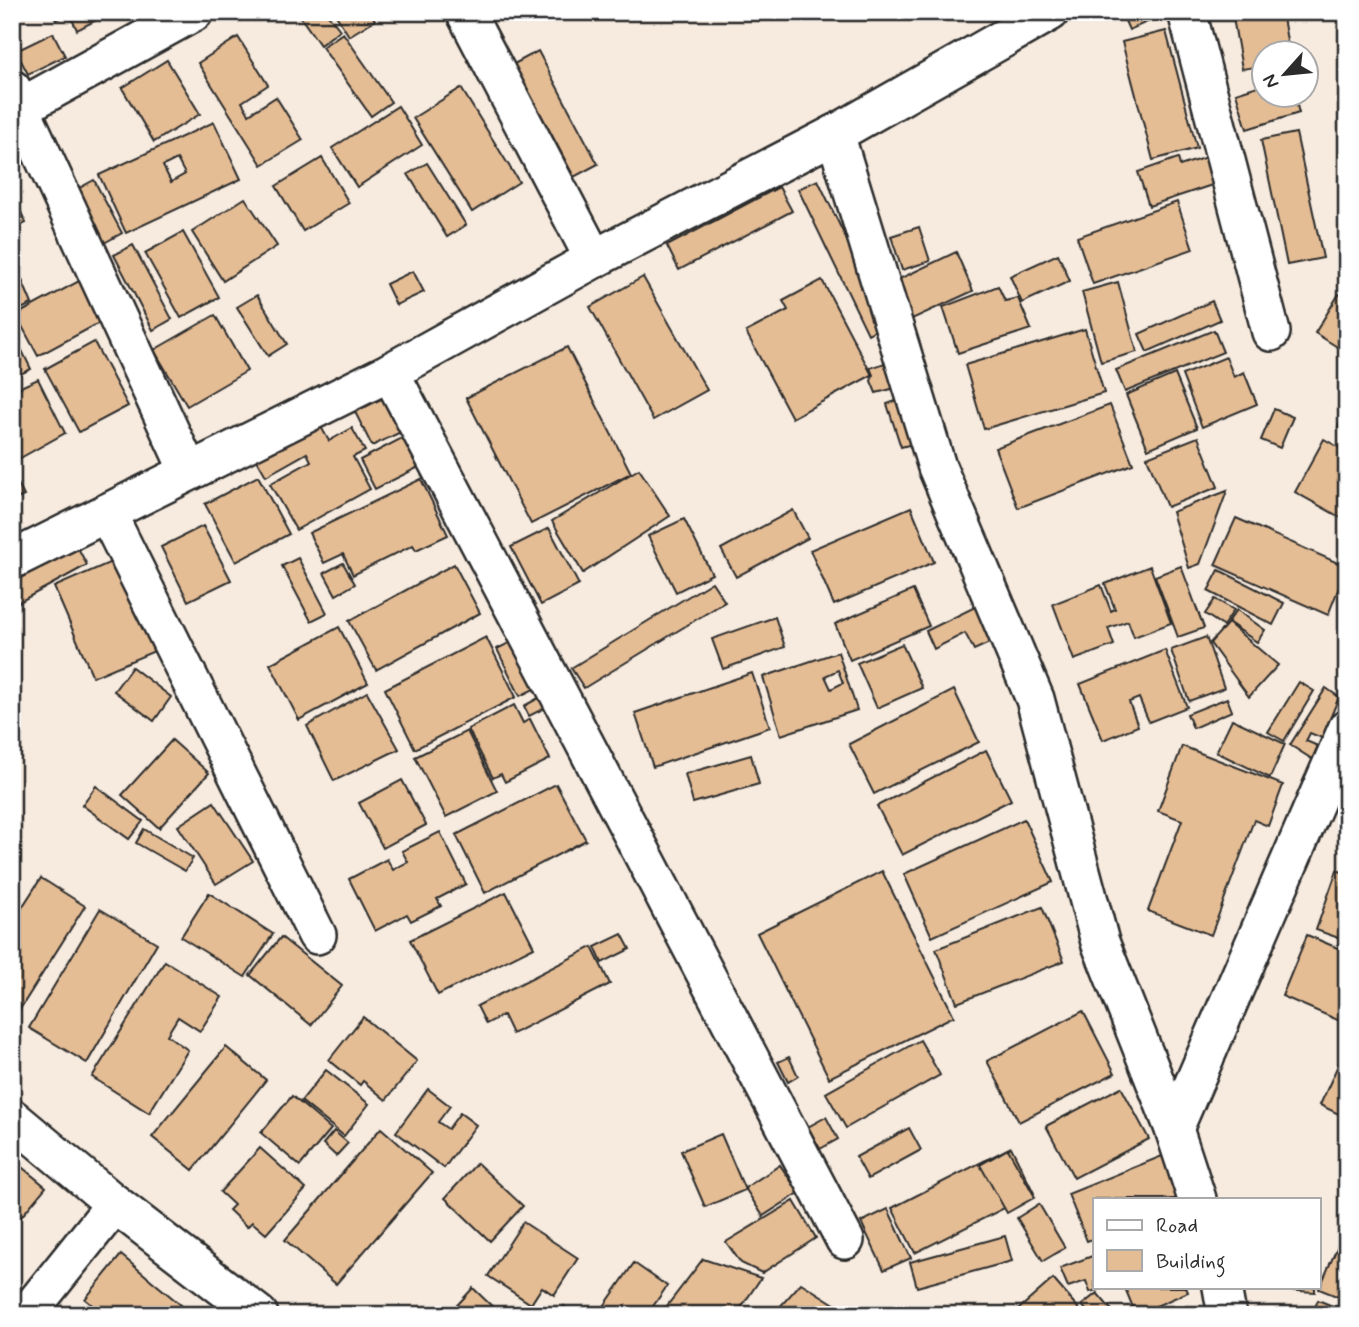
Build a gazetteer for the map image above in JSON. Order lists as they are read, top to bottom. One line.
{"legend":["Road","Building"],"north":"bottom left"}
